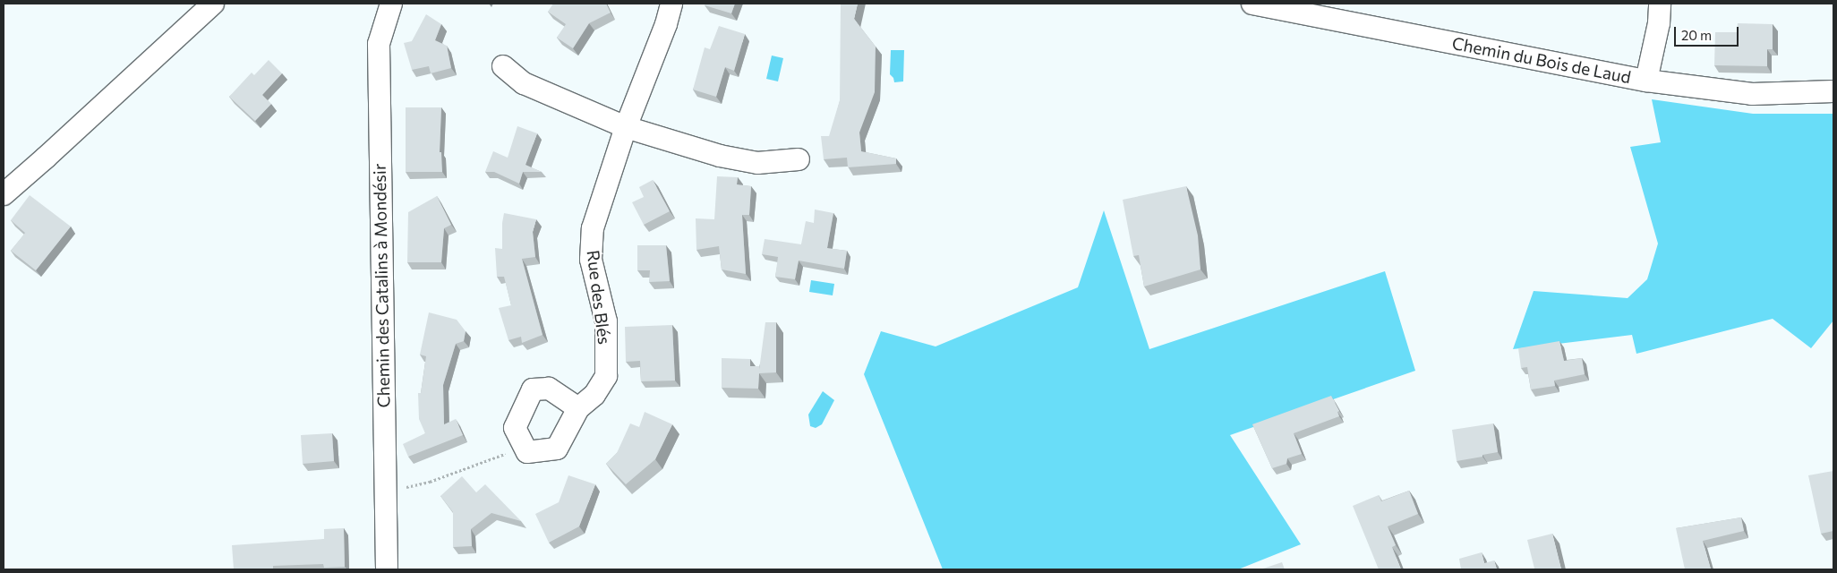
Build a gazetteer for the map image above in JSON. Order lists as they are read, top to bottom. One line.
{"streets":{"street":["Chemin du Bois de Laud","Chemin des Catalins à Mondésir","Rue des Blés"]},"scale_bar":"20 m"}
